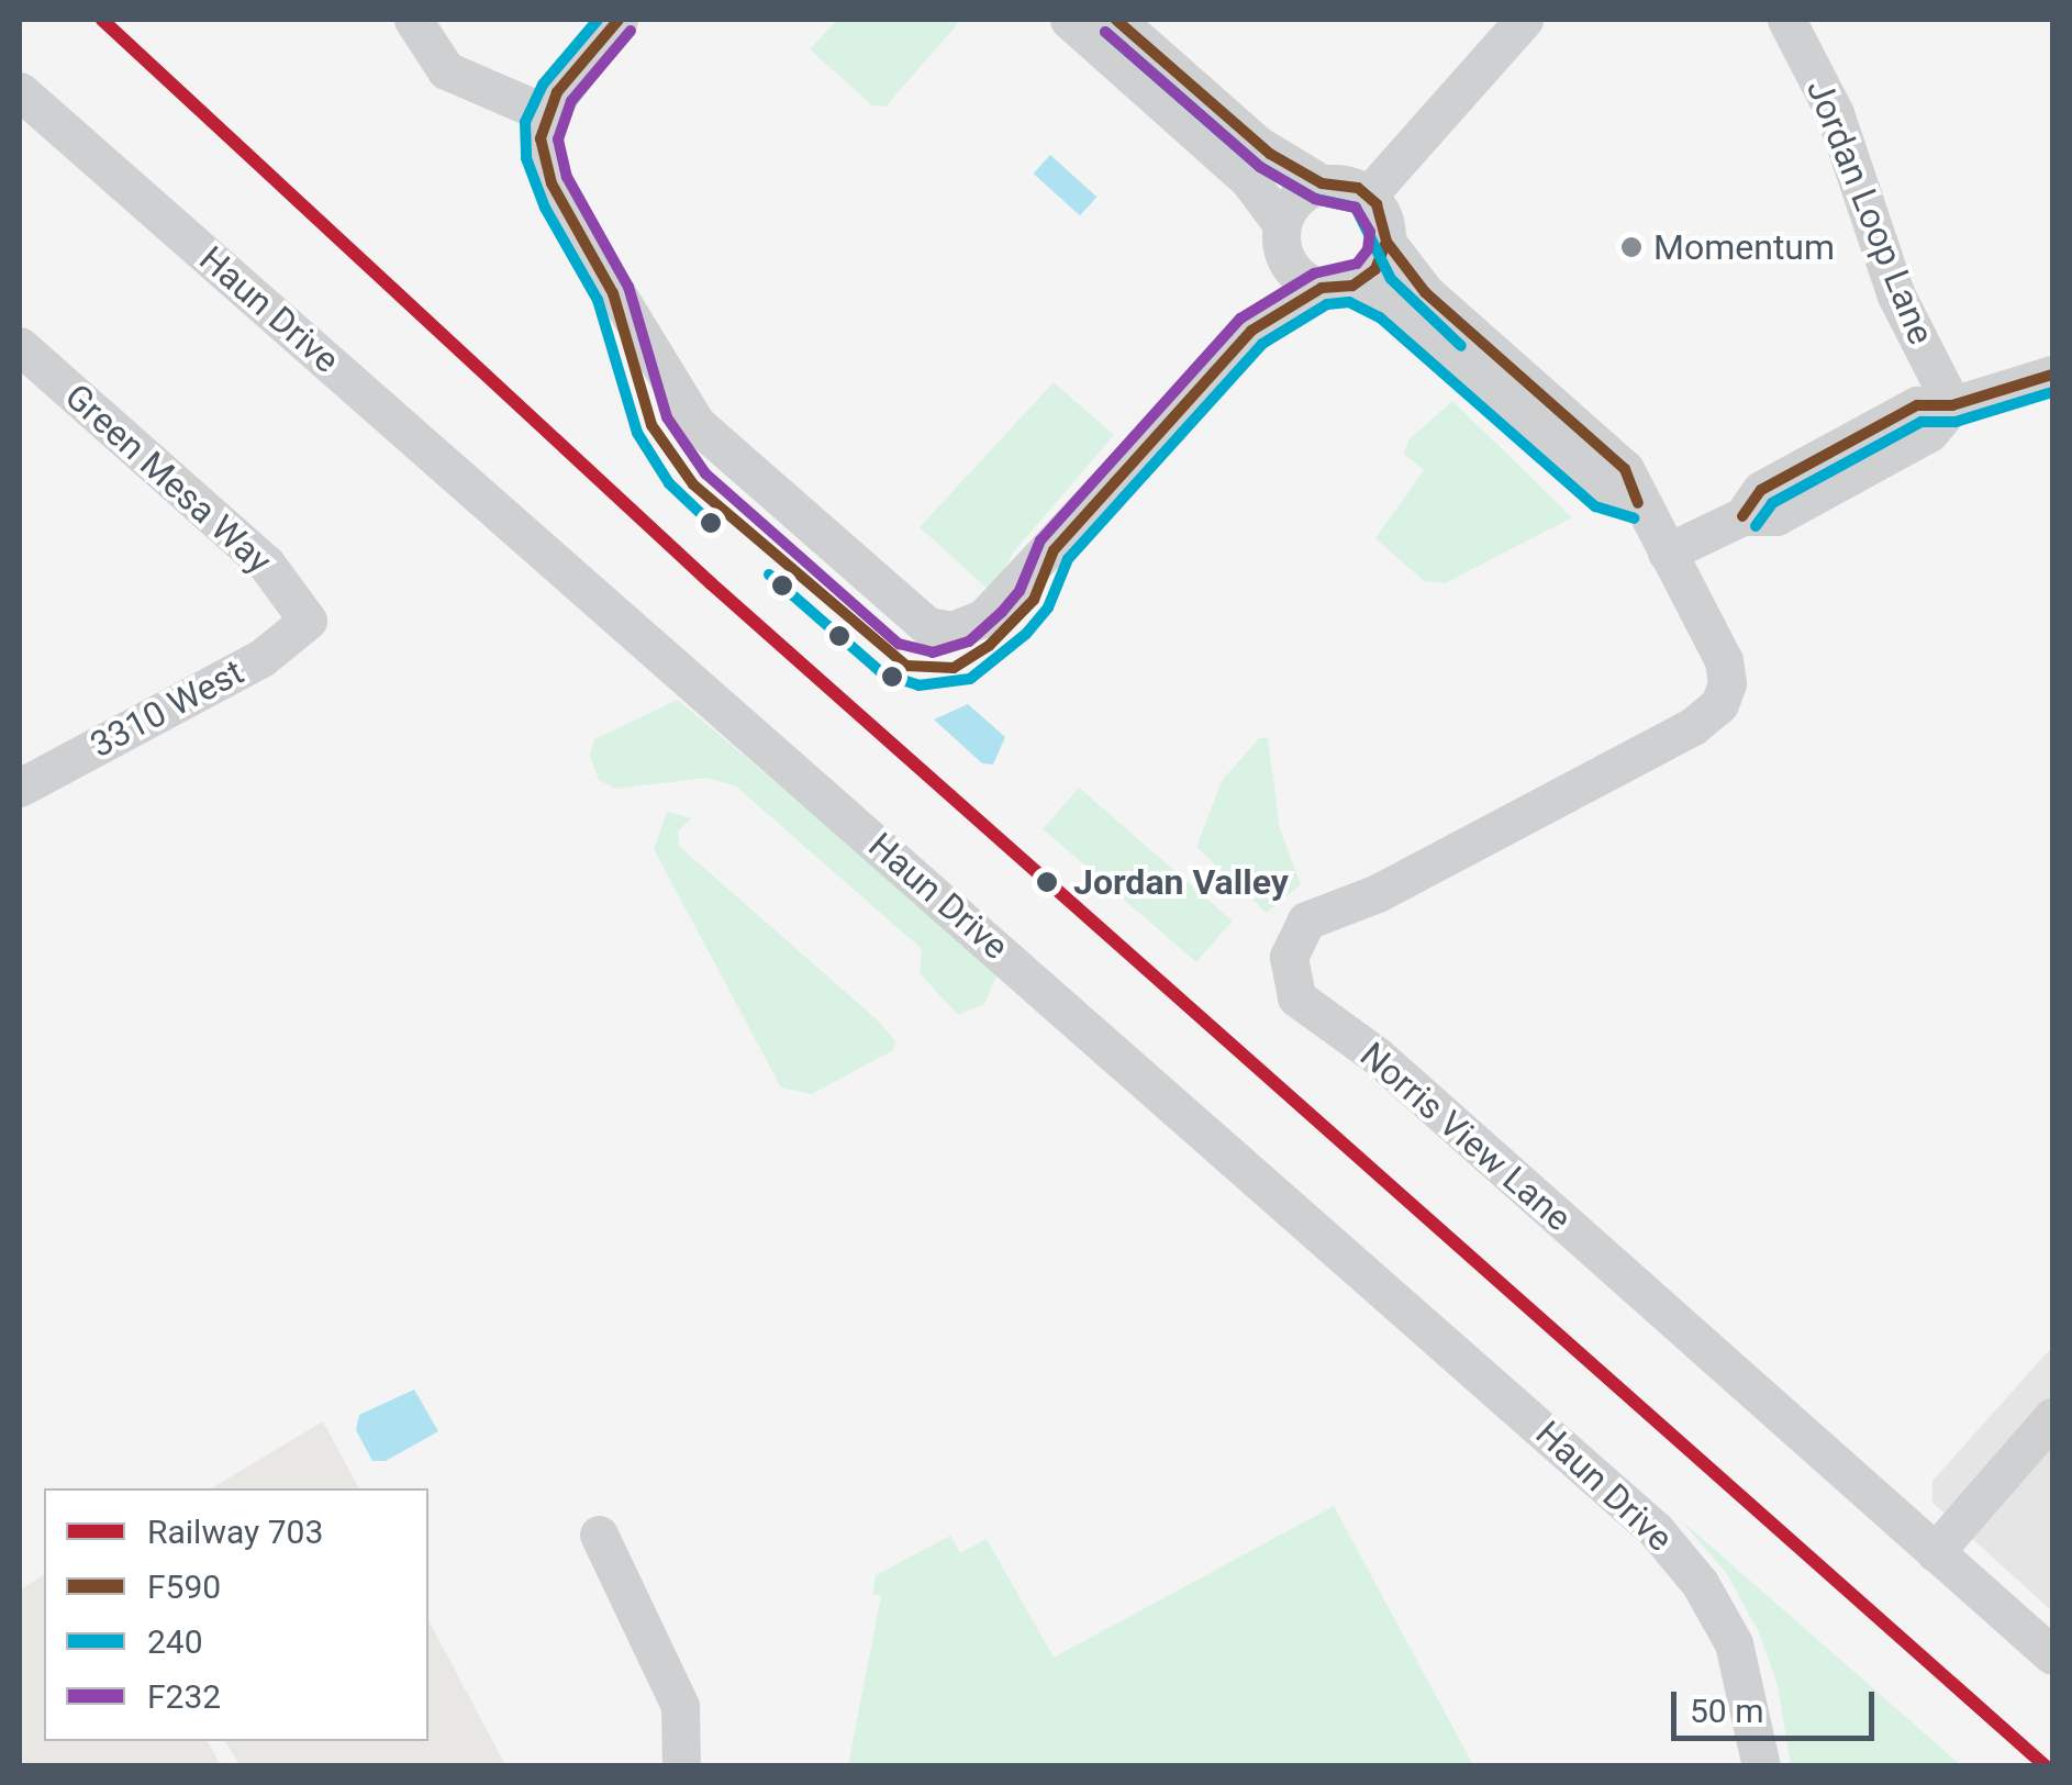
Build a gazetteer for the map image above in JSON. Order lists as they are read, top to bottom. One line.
{"streets":{"street":["Jordan Loop Lane","Haun Drive","Green Mesa Way","3310 West","Norris View Lane"]},"crossings":[["Green Mesa Way","3310 West"]],"places":["Momentum","Jordan Valley"],"lines":["rail line 703","transit line F590","transit line 240","transit line F232"],"legend":["Railway 703","F590","240","F232"],"scale_bar":"50 m"}
